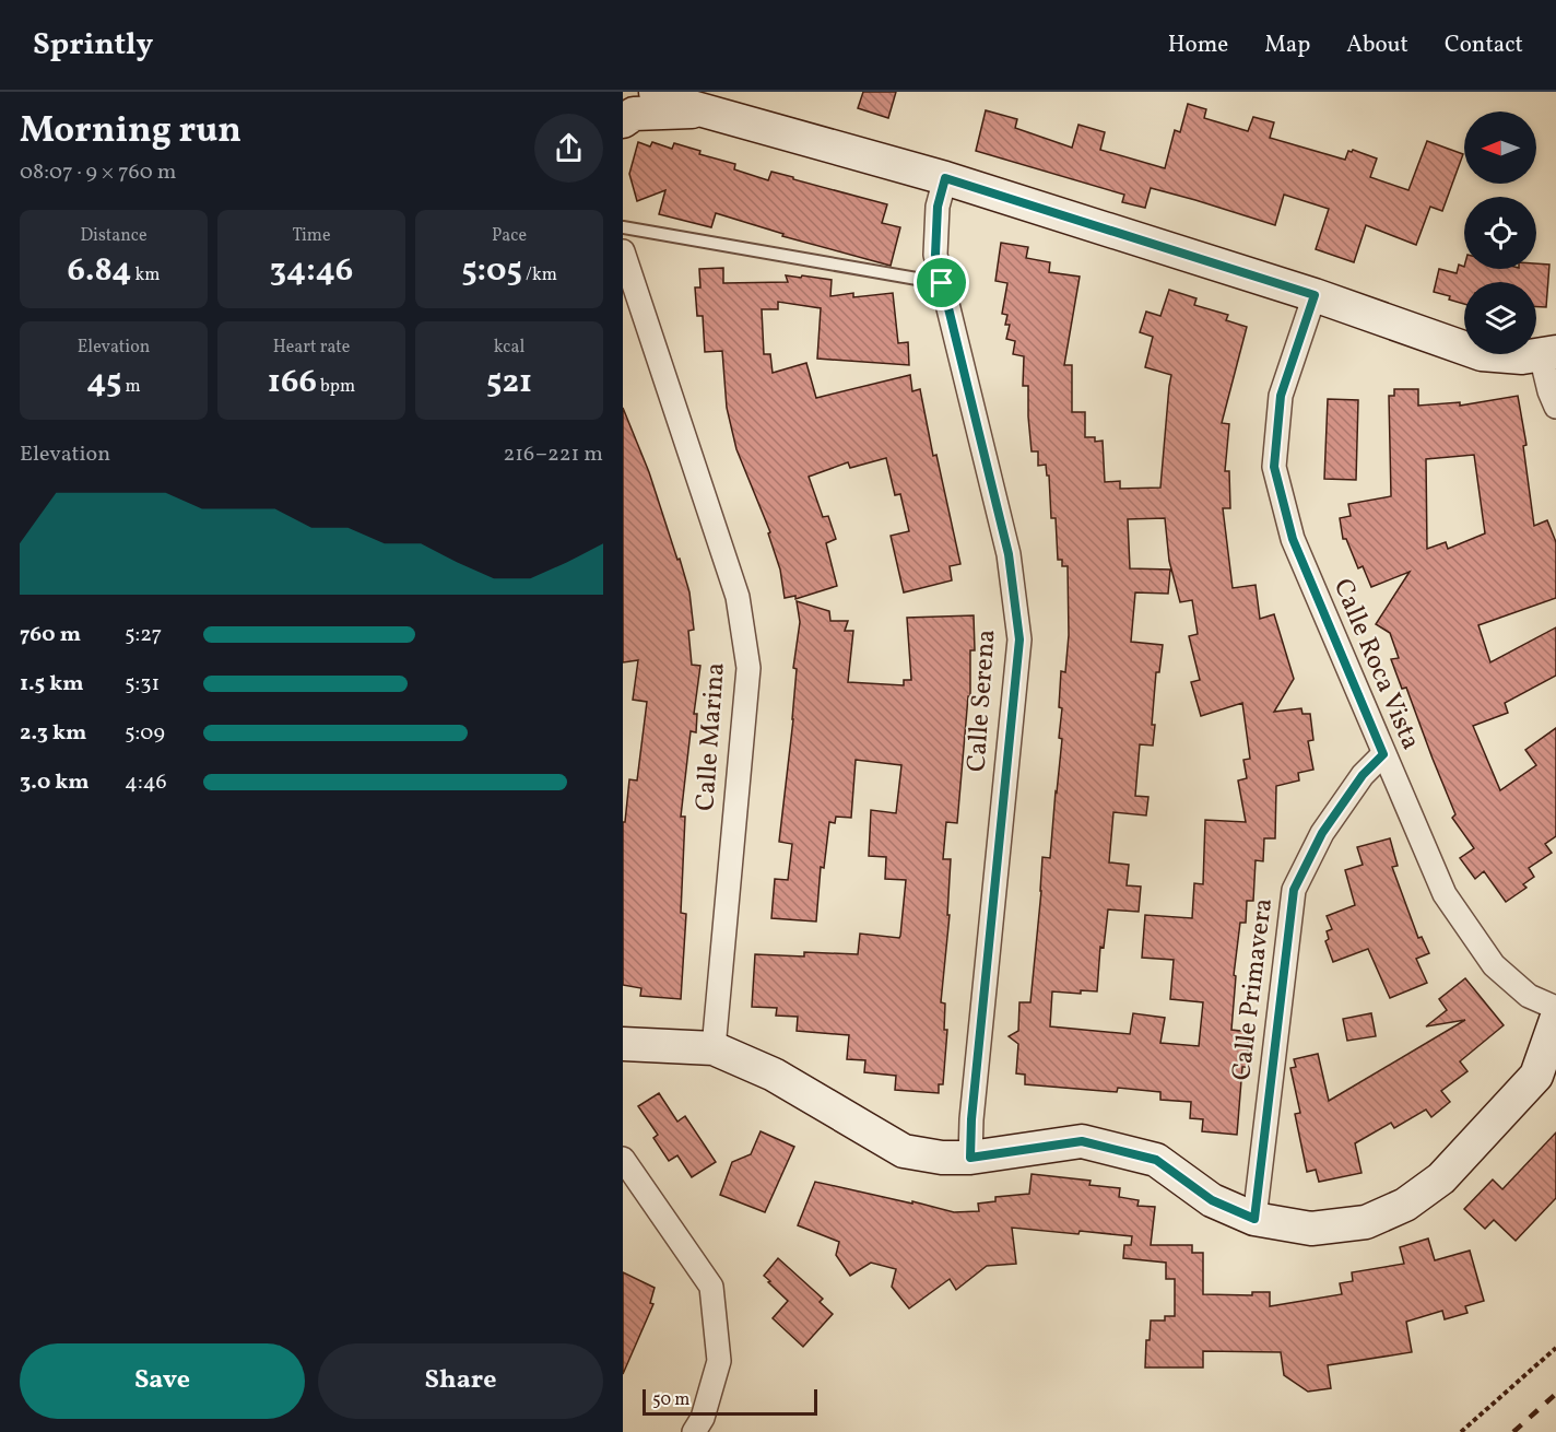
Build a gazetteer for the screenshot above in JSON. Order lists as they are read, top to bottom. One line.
{"streets":{"street":["Calle Roca Vista","Calle Serena","Calle Marina","Calle Primavera"]},"crossings":[["Calle Roca Vista","Calle Primavera"]],"scale_bar":"50 m","north":"left","page":{"header":"Sprintly","nav":["Home","Map","About","Contact"],"heading":["Morning run","08:07 · 9 × 760 m"],"stats":[["Distance","6.84 km"],["Time","34:46"],["Pace","5:05 /km"],["Elevation","45 m"],["Heart rate","166 bpm"],["kcal","521"]],"chart":["Elevation","216–221 m"],"list":[{"name":"760 m","note":"5:27"},{"name":"1.5 km","note":"5:31"},{"name":"2.3 km","note":"5:09"},{"name":"3.0 km","note":"4:46"}],"buttons":["Save","Share"],"scale":"50 m"}}
